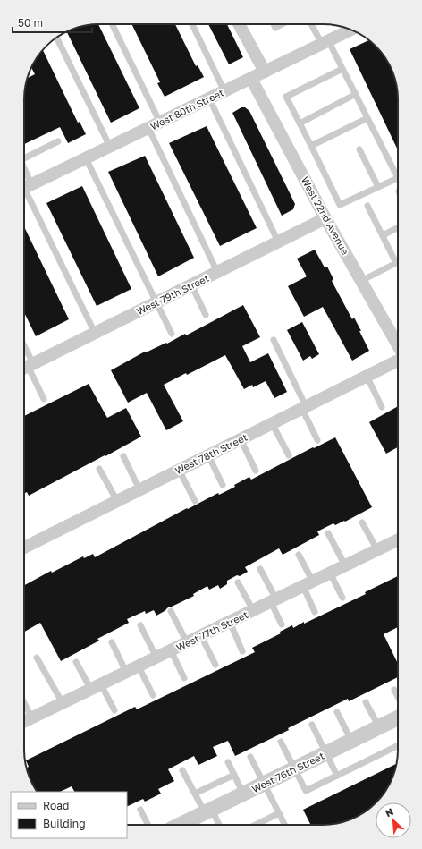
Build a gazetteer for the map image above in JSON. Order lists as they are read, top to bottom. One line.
{"streets":{"street":["West 80th Street","West 22nd Avenue","West 79th Street","West 78th Street","West 77th Street","West 76th Street"]},"crossings":[["West 80th Street","West 22nd Avenue"],["West 22nd Avenue","West 79th Street"]],"legend":["Road","Building"],"scale_bar":"50 m","north":"top left"}
